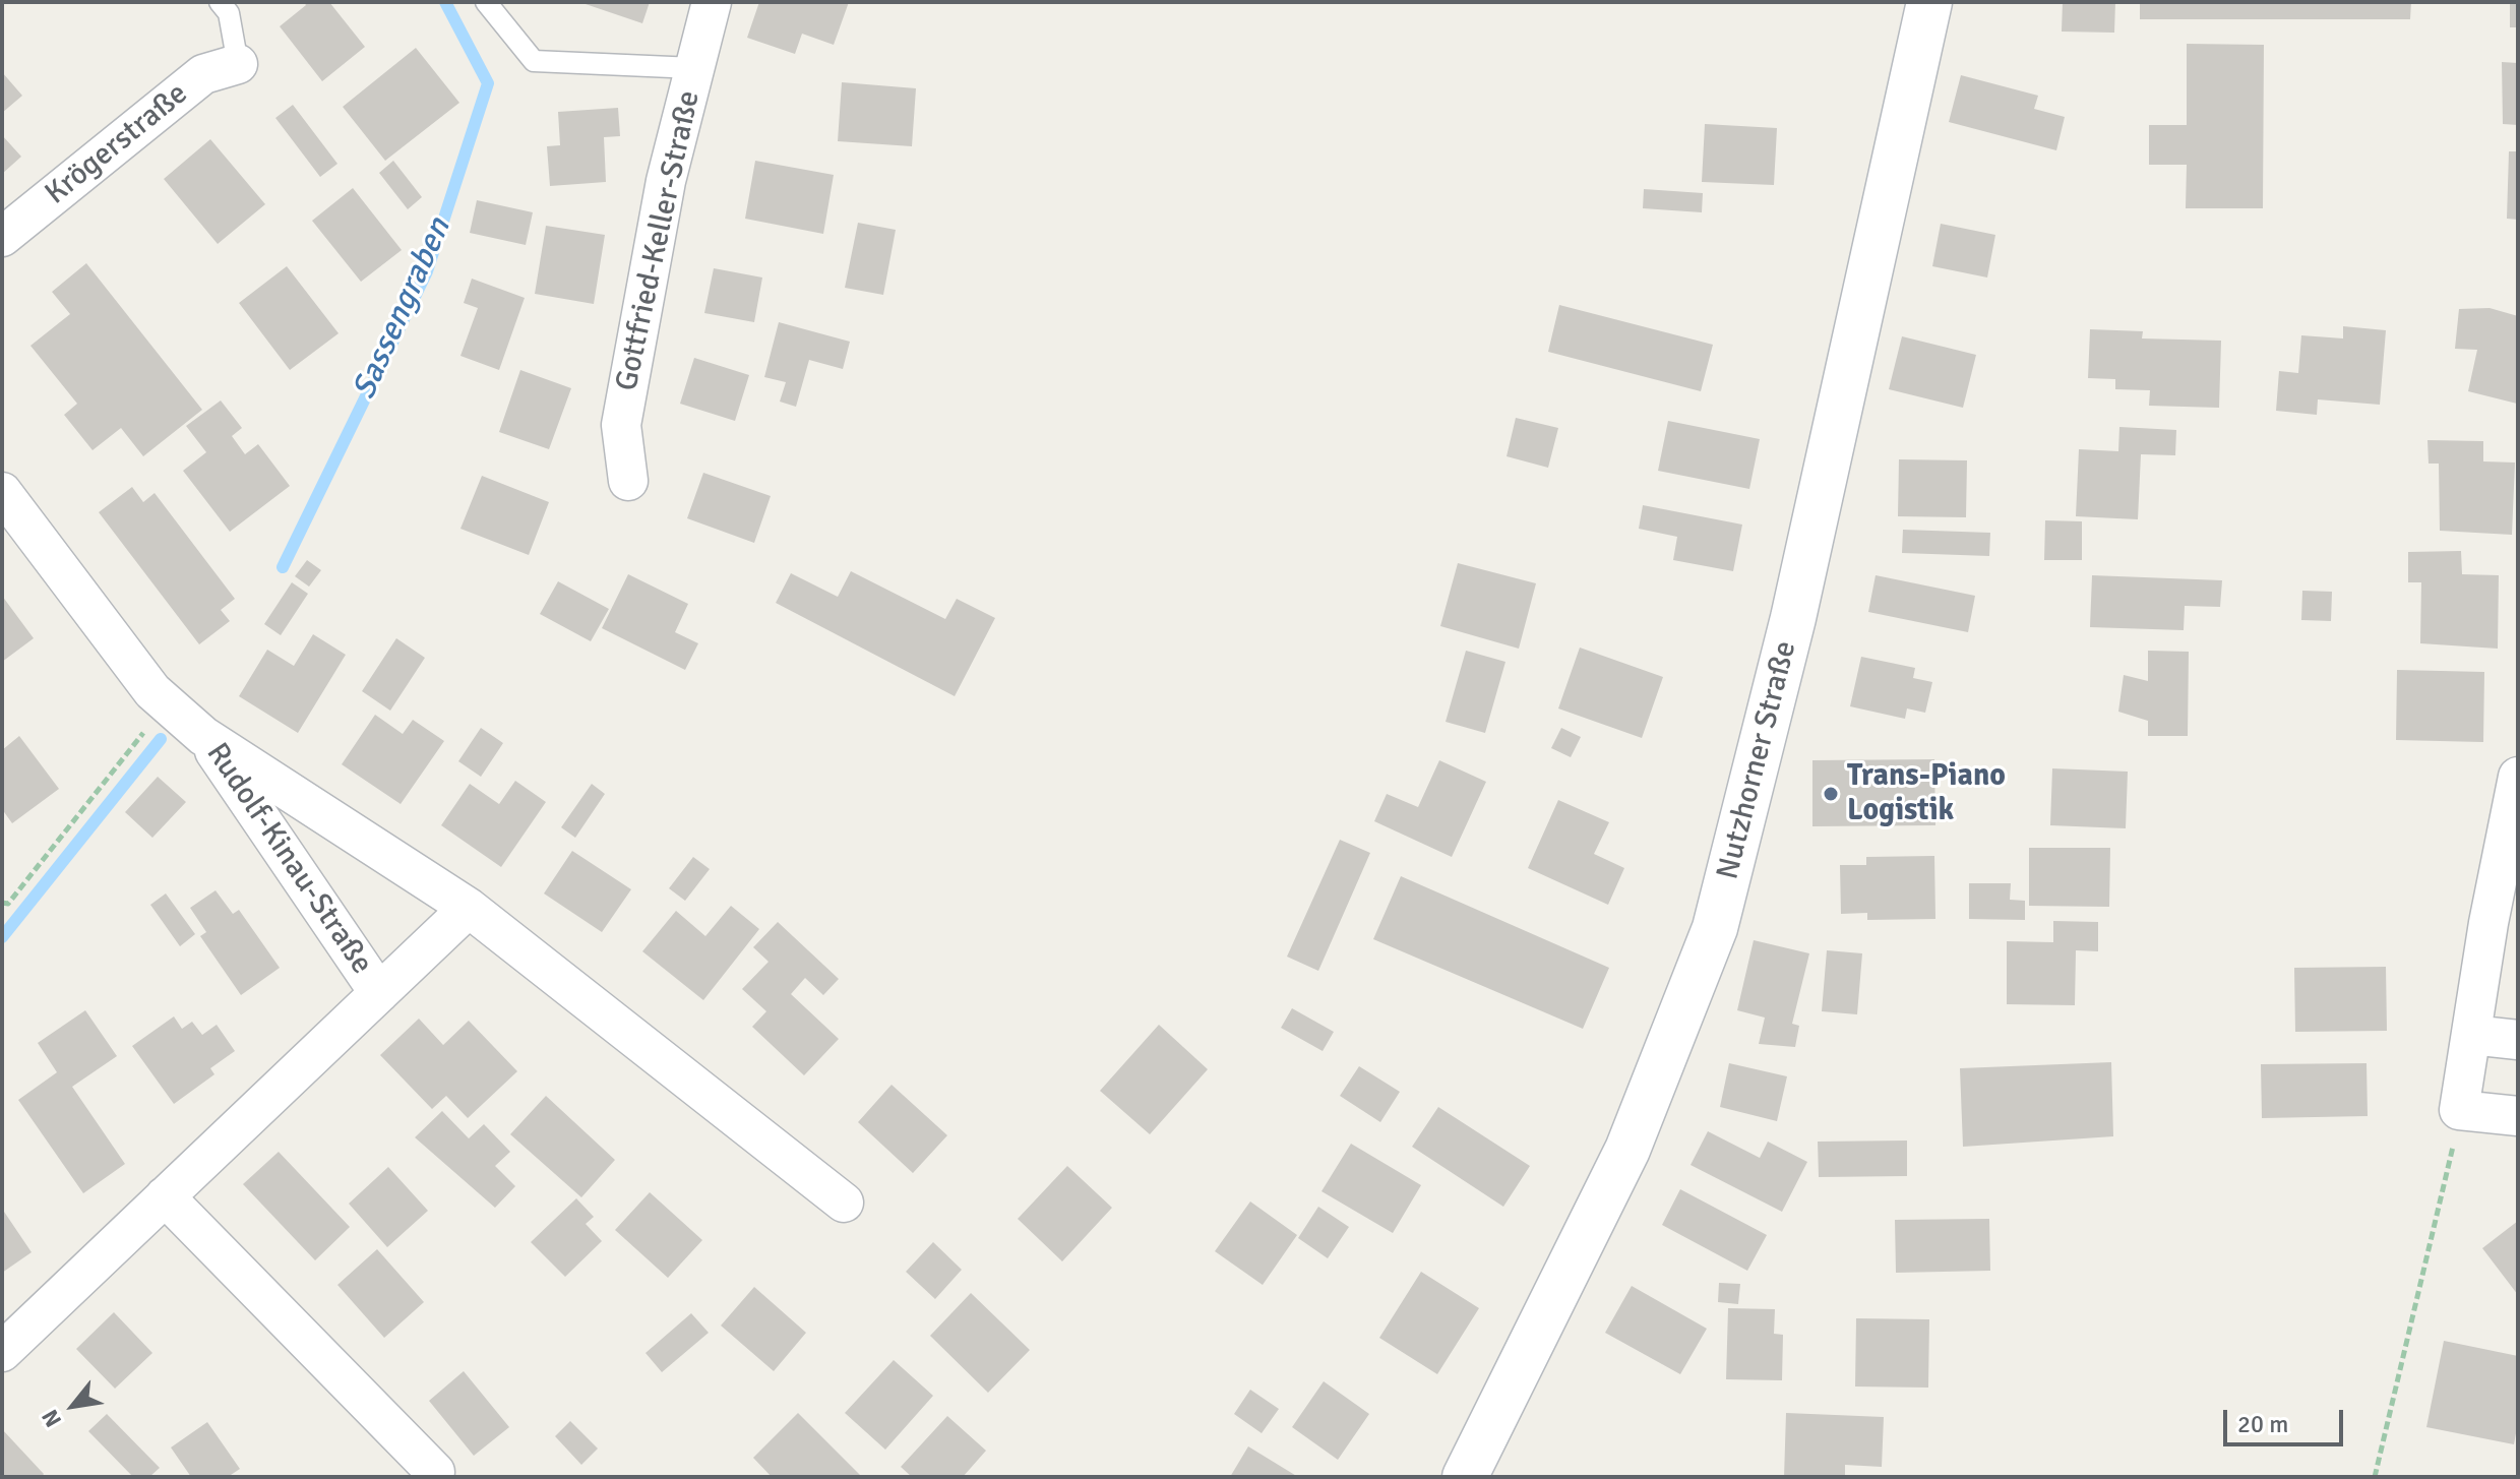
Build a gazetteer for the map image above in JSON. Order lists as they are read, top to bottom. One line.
{"streets":{"main road":["Nutzhorner Straße"],"street":["Krögerstraße","Gottfried-Keller-Straße","Rudolf-Kinau-Straße"]},"water":["Sassengraben"],"places":["Trans-Piano Logistik"],"scale_bar":"20 m","north":"bottom left"}
